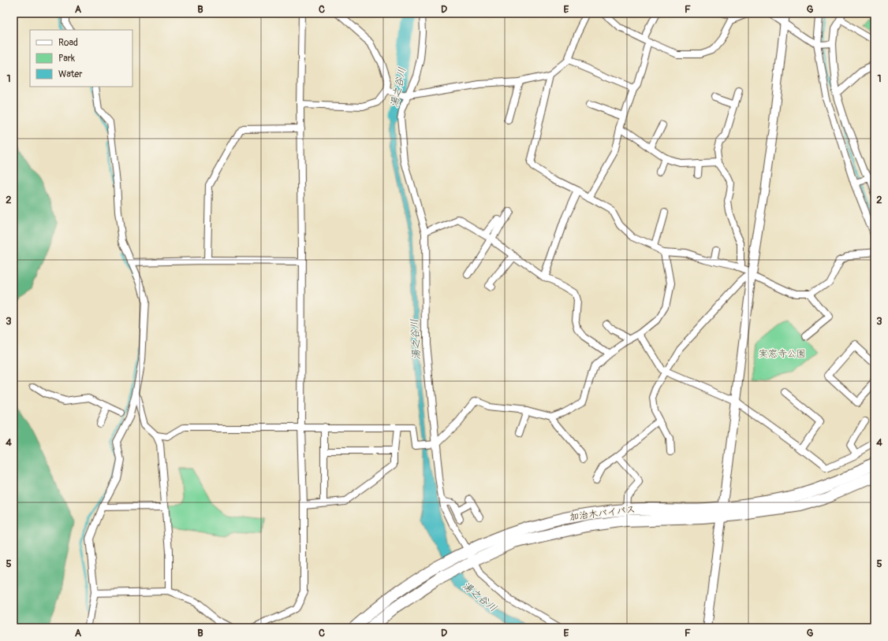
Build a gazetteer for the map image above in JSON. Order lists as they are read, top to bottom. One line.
{"streets":{"highway":["加治木バイパス"]},"water":["湯之谷川"],"parks":["実窓寺公園"],"legend":["Road","Park","Water"],"grid":{"columns":["A","B","C","D","E","F","G"],"rows":["1","2","3","4","5"]}}
